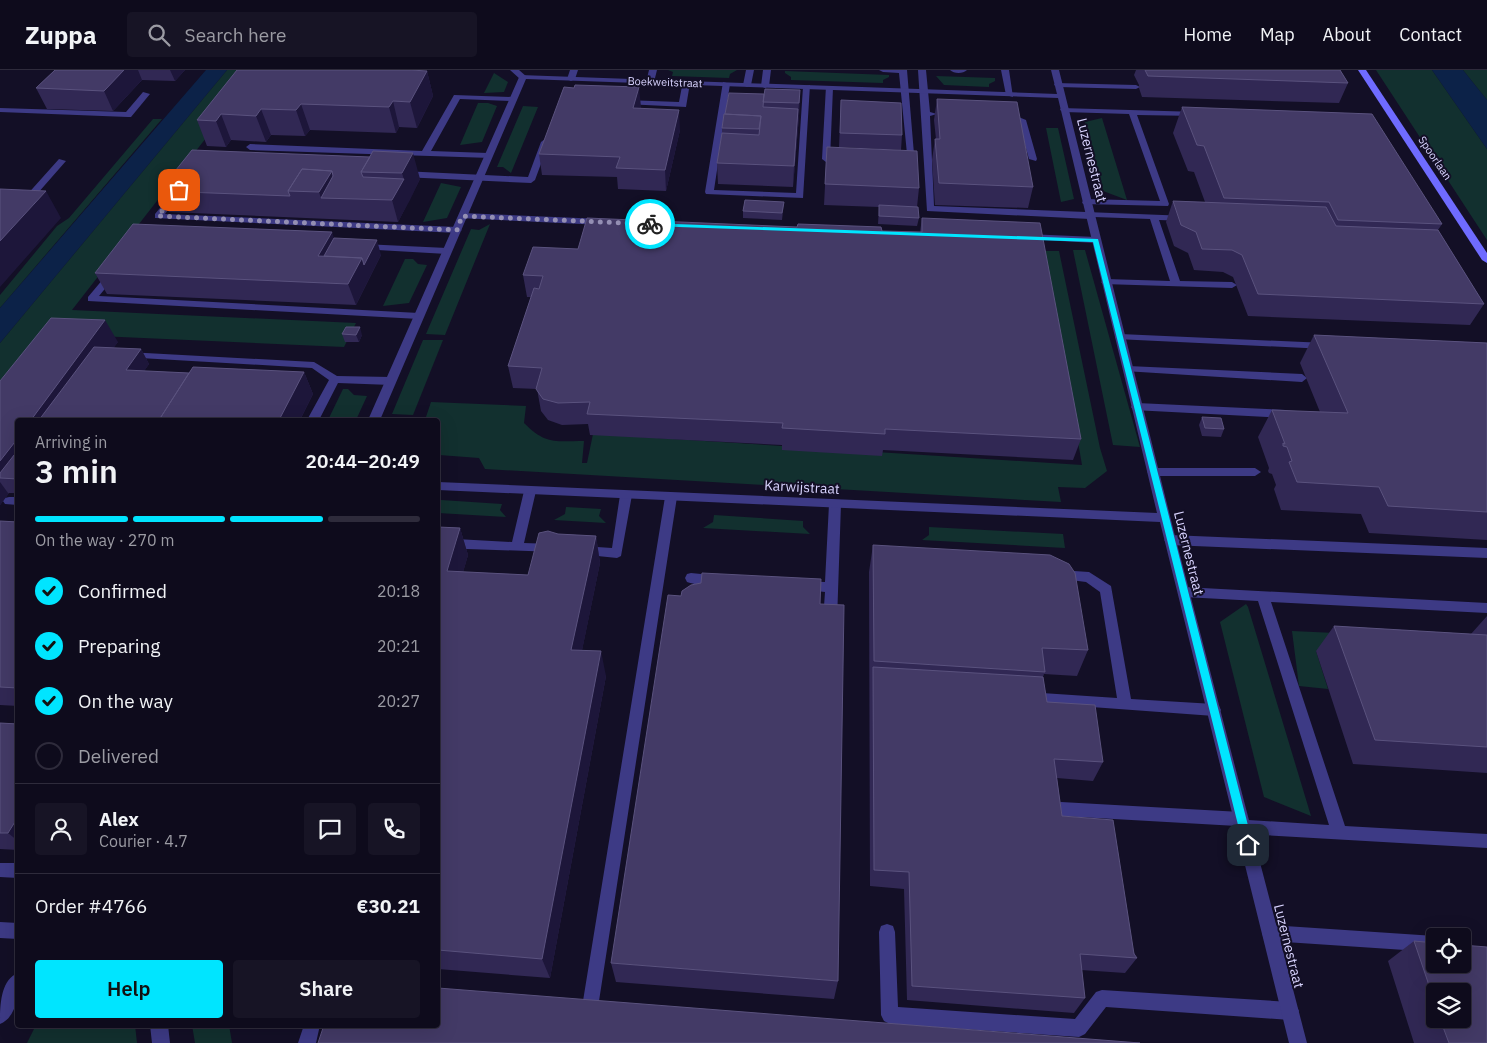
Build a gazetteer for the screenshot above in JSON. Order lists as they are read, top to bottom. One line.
{"streets":{"main road":["Spoorlaan"],"street":["Boekweitstraat","Luzernestraat","Karwijstraat"]},"crossings":[["Boekweitstraat","Luzernestraat"],["Luzernestraat","Karwijstraat"]],"page":{"header":"Zuppa","search":"Search here","nav":["Home","Map","About","Contact"],"heading":["3 min","Arriving in","20:44–20:49"],"panel":["Alex","Courier · 4.7","Order #4766","€30.21"],"bar":"On the way · 270 m","list":[["Confirmed","20:18"],["Preparing","20:21"],["On the way","20:27"],"Delivered"],"buttons":["Help","Share"]}}
